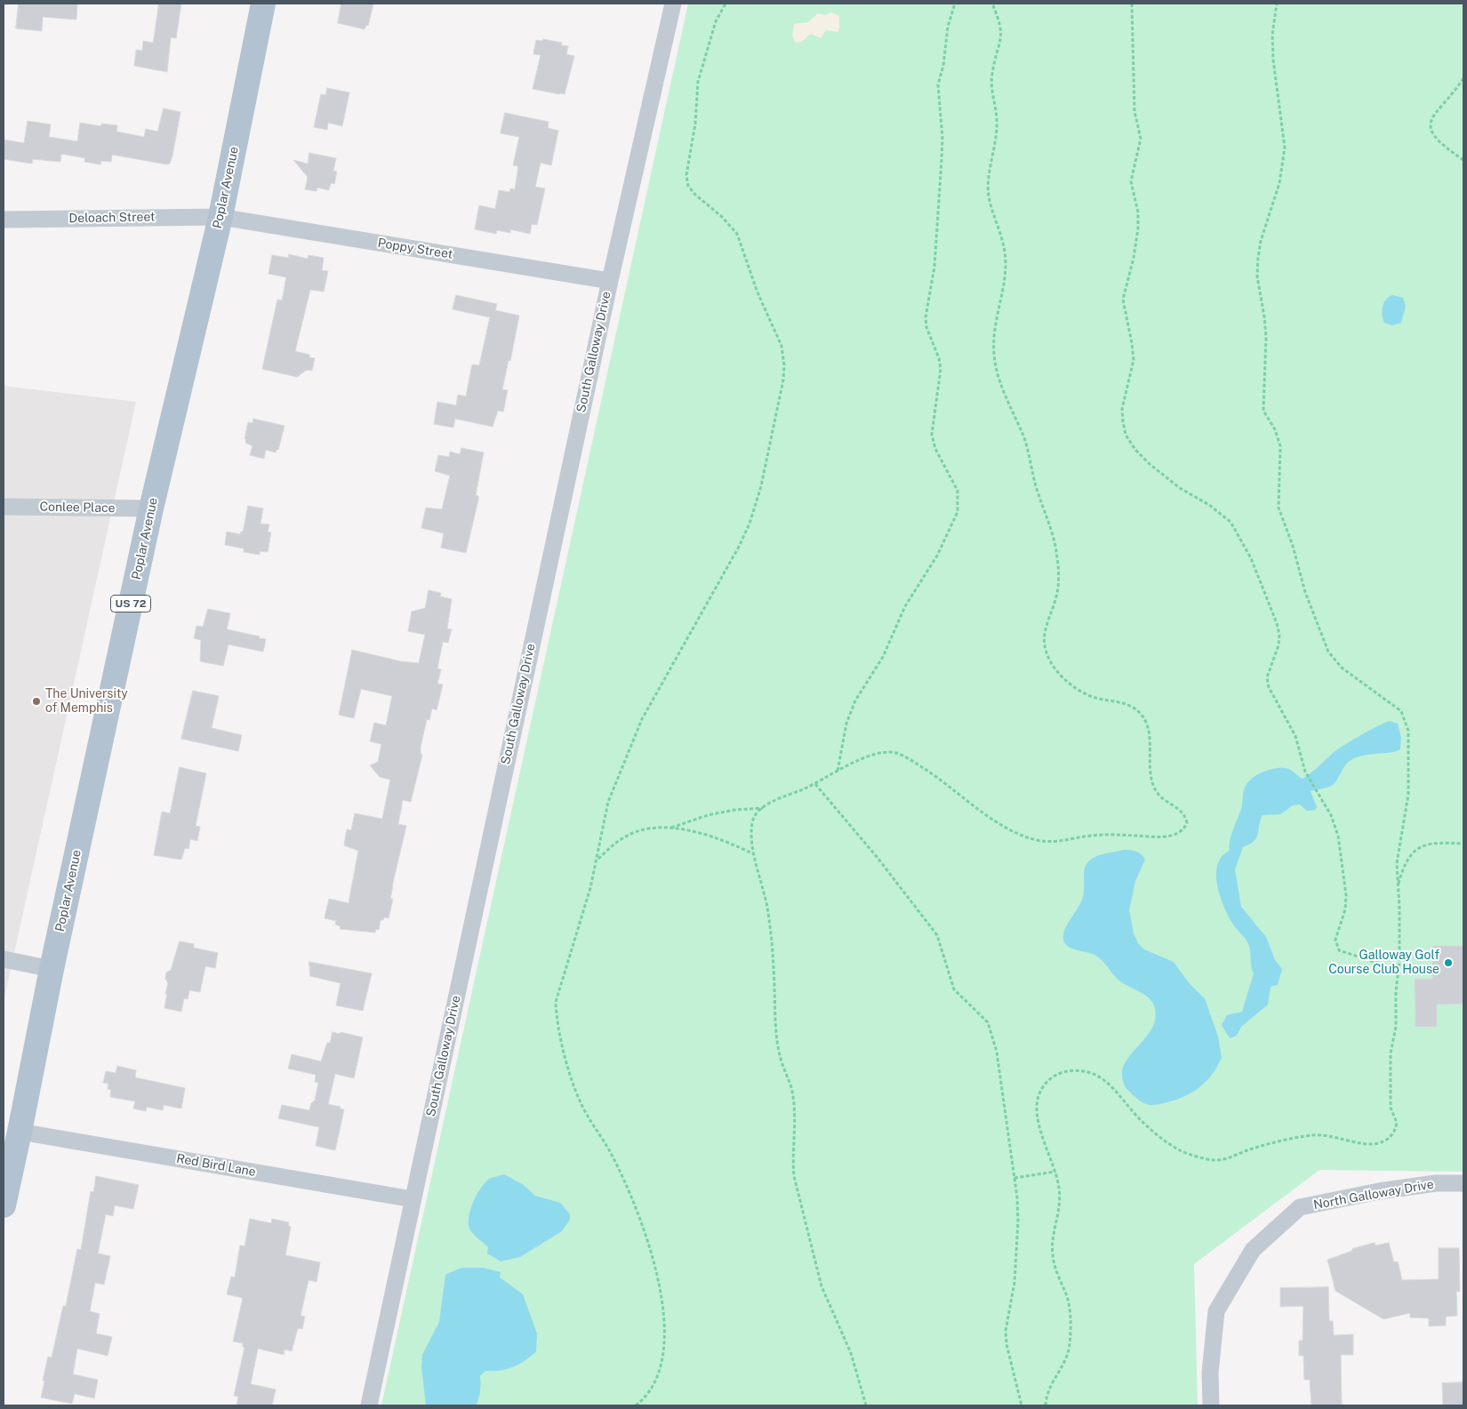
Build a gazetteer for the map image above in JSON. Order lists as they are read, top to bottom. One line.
{"streets":{"main road":["Poplar Avenue","US 72"],"street":["Deloach Street","Poppy Street","South Galloway Drive","Conlee Place","Red Bird Lane","North Galloway Drive"]},"crossings":[["Poplar Avenue","Deloach Street"],["Poplar Avenue","Poppy Street"],["Poplar Avenue","Conlee Place"],["Poplar Avenue","Red Bird Lane"],["Deloach Street","Poppy Street"],["Poppy Street","South Galloway Drive"],["South Galloway Drive","Red Bird Lane"]],"places":["The University of Memphis","Galloway Golf Course Club House"]}
